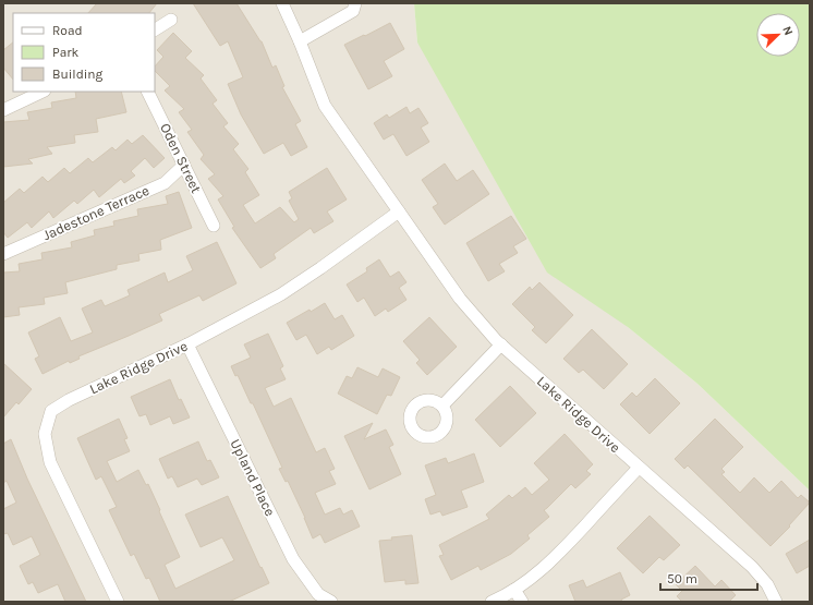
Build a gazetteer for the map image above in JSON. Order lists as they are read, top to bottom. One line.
{"streets":{"street":["Oden Street","Jadestone Terrace","Lake Ridge Drive","Upland Place"]},"crossings":[["Oden Street","Jadestone Terrace"],["Lake Ridge Drive","Upland Place"]],"legend":["Road","Park","Building"],"scale_bar":"50 m","north":"top right"}
